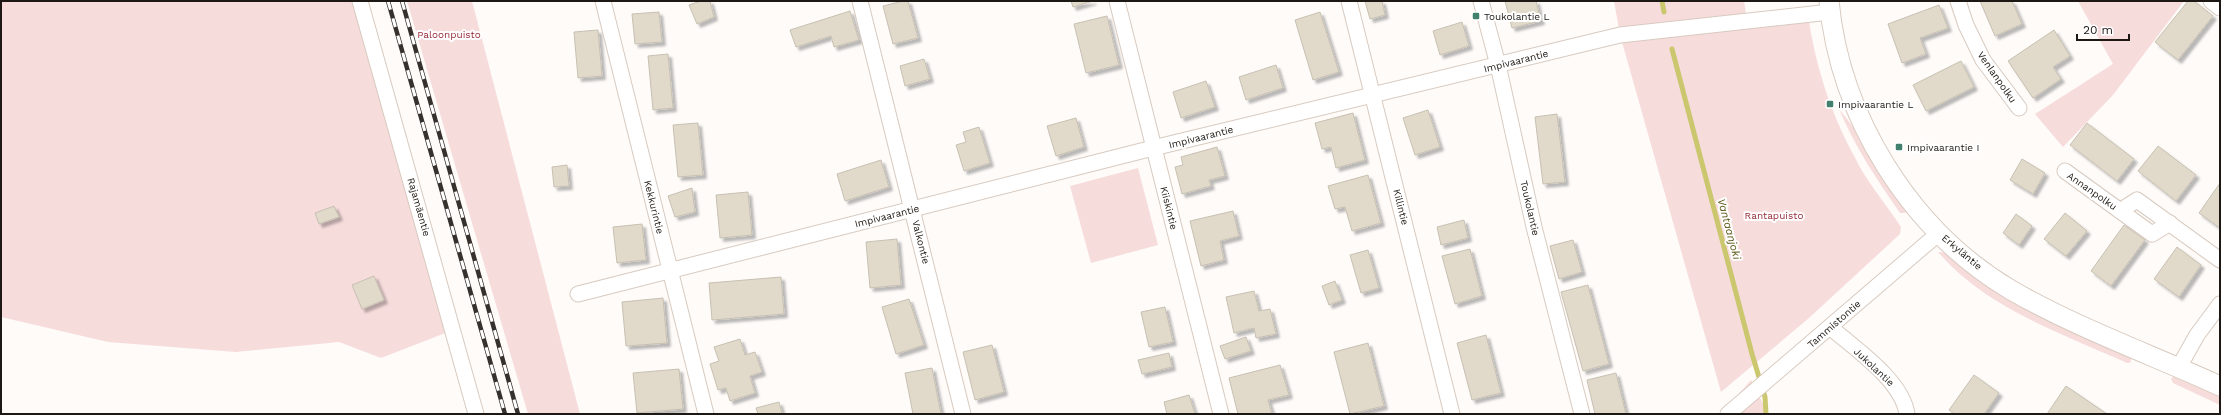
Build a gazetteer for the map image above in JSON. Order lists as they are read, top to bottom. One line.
{"streets":{"street":["Impivaarantie","Venlanpolku","Annanpolku","Rajamäentie","Kekkurintie","Killintie","Kiiskintie","Toukolantie","Valkontie","Erkyläntie","Tammistontie","Jukolantie"]},"crossings":[["Impivaarantie","Kekkurintie"],["Impivaarantie","Killintie"],["Impivaarantie","Kiiskintie"],["Impivaarantie","Toukolantie"],["Impivaarantie","Valkontie"],["Impivaarantie","Erkyläntie"],["Erkyläntie","Tammistontie"],["Tammistontie","Jukolantie"]],"water":["Vantaanjoki"],"parks":["Paloonpuisto","Rantapuisto"],"places":{"transit":["Toukolantie L","Impivaarantie L","Impivaarantie I"]},"scale_bar":"20 m"}
